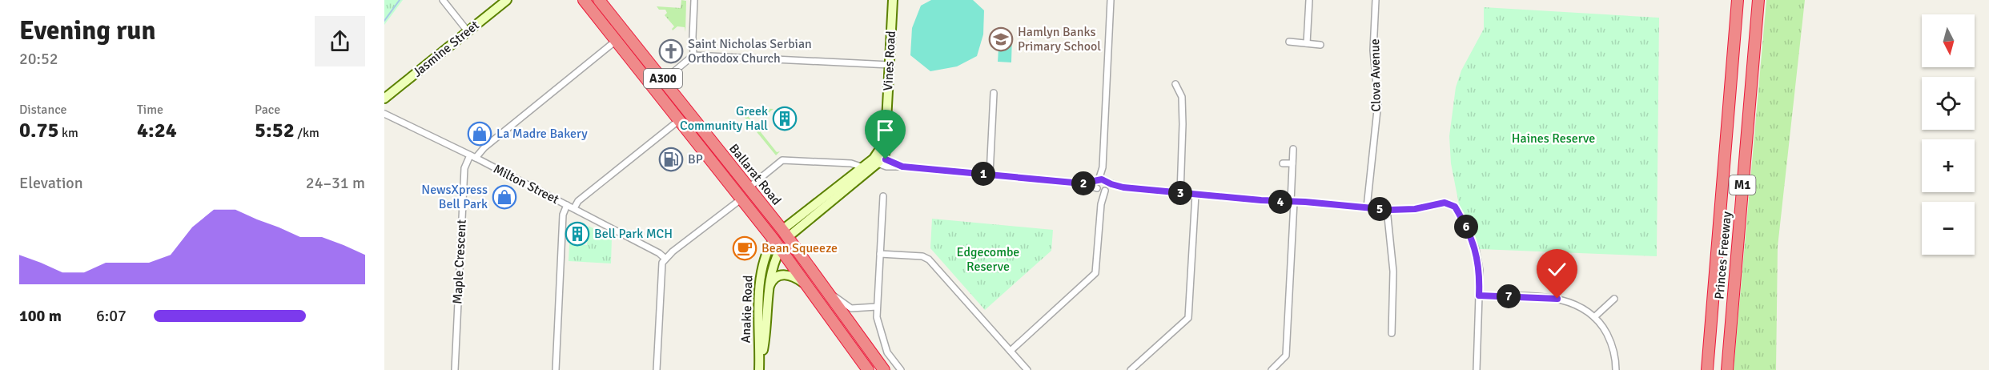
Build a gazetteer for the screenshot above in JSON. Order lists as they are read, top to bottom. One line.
{"streets":{"highway":["A300","Ballarat Road","M1","Princes Freeway","Anakie Road"],"main road":["Jasmine Street","Vines Road"],"street":["Clova Avenue","Milton Street","Maple Crescent"]},"crossings":[["Vines Road","Anakie Road"],["Ballarat Road","Maple Crescent"],["Ballarat Road","Anakie Road"],["Milton Street","Maple Crescent"]],"parks":["Haines Reserve","Edgecombe Reserve"],"places":{"school or university":["Hamlyn Banks Primary School"],"church":["Saint Nicholas Serbian Orthodox Church"],"building":["Greek Community Hall","Bell Park MCH"],"shop":["La Madre Bakery","NewsXpress Bell Park"],"fuel station":["BP"],"cafe":["Bean Squeeze"]},"north":"bottom","page":{"heading":["Evening run","20:52"],"map_buttons":["+","−"],"stats":[["Distance","0.75 km"],["Time","4:24"],["Pace","5:52 /km"]],"pins":["1","2","3","4","5","6","7"],"chart":["Elevation","24–31 m"],"list":[{"name":"100 m","note":"6:07"}]}}
